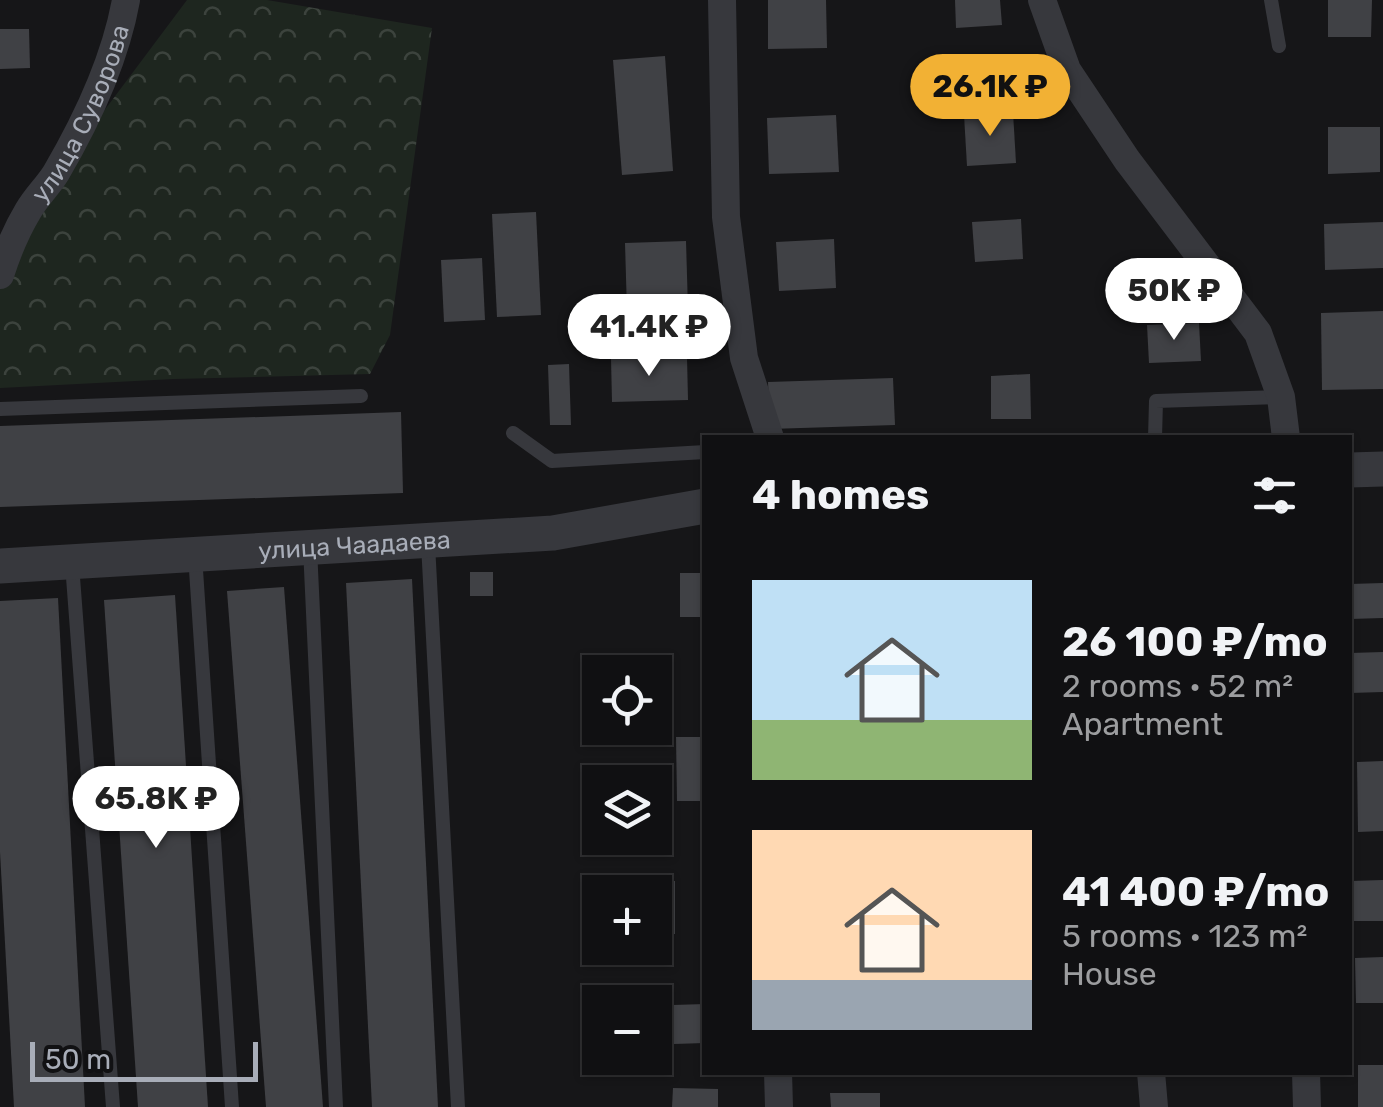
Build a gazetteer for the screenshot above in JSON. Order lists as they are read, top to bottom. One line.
{"streets":{"street":["улица Суворова","улица Чаадаева"]},"scale_bar":"50 m","page":{"price":["26.1K ₽","50K ₽","41.4K ₽","65.8K ₽"],"heading":"4 homes","list":[{"name":"26 100 ₽/mo","note":"2 rooms · 52 m² · Apartment"},{"name":"41 400 ₽/mo","note":"5 rooms · 123 m² · House"}],"map_buttons":["+","−"],"scale":"50 m"}}
